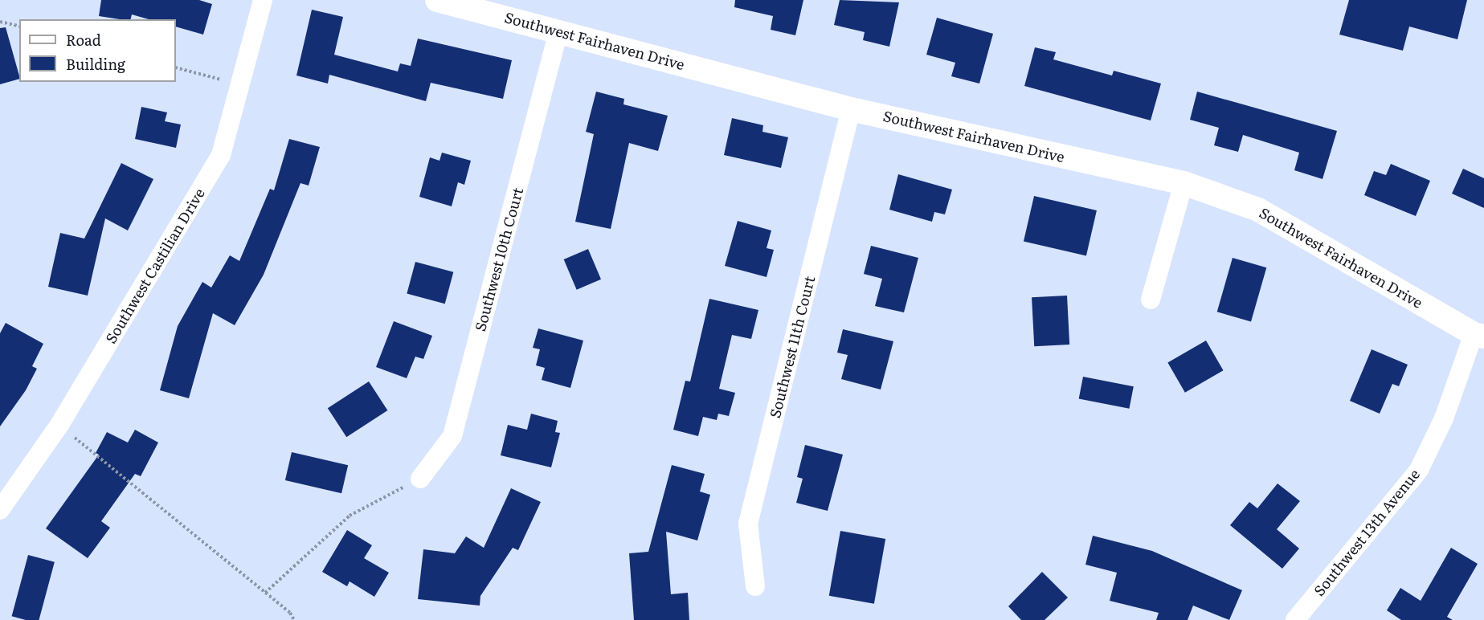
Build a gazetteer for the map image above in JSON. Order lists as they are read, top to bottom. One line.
{"streets":{"street":["Southwest Fairhaven Drive","Southwest 10th Court","Southwest Castilian Drive","Southwest 11th Court","Southwest 13th Avenue"]},"crossings":[["Southwest Fairhaven Drive","Southwest 10th Court"],["Southwest Fairhaven Drive","Southwest 11th Court"],["Southwest Fairhaven Drive","Southwest 13th Avenue"]],"legend":["Road","Building"]}
